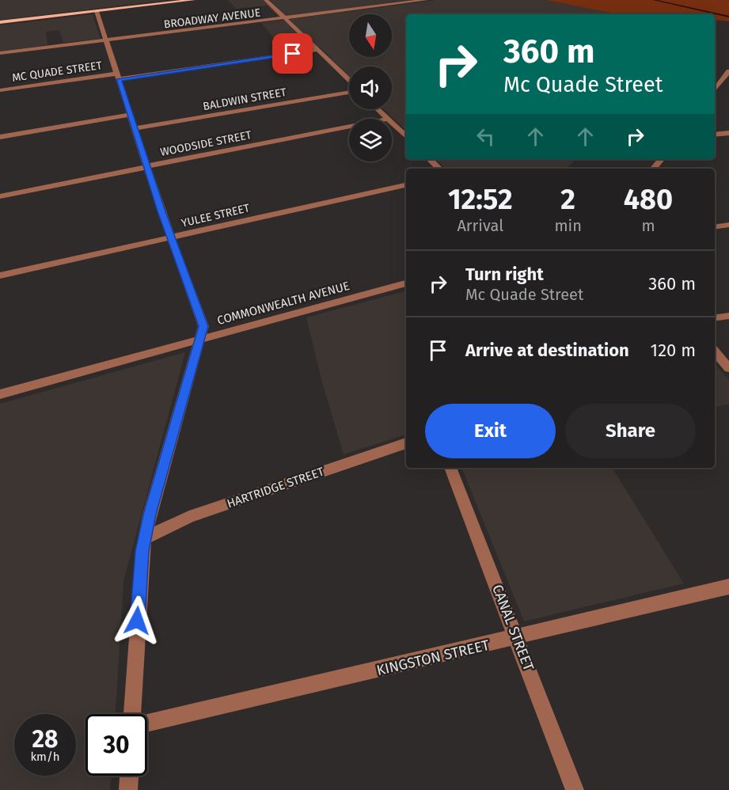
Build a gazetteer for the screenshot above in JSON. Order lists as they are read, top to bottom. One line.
{"streets":{"street":["BROADWAY AVENUE","MC QUADE STREET","BALDWIN STREET","WOODSIDE STREET","YULEE STREET","COMMONWEALTH AVENUE","HARTRIDGE STREET","CANAL STREET","KINGSTON STREET"]},"crossings":[["CANAL STREET","KINGSTON STREET"]],"north":"bottom","page":{"turn":["360 m","Mc Quade Street"],"eta":["12:52","Arrival","2","min","480","m"],"list":[{"name":"Turn right","note":"Mc Quade Street","value":"360 m"},{"name":"Arrive at destination","value":"120 m"}],"buttons":["Exit","Share"],"speed":"28 km/h","limit":"30"}}
